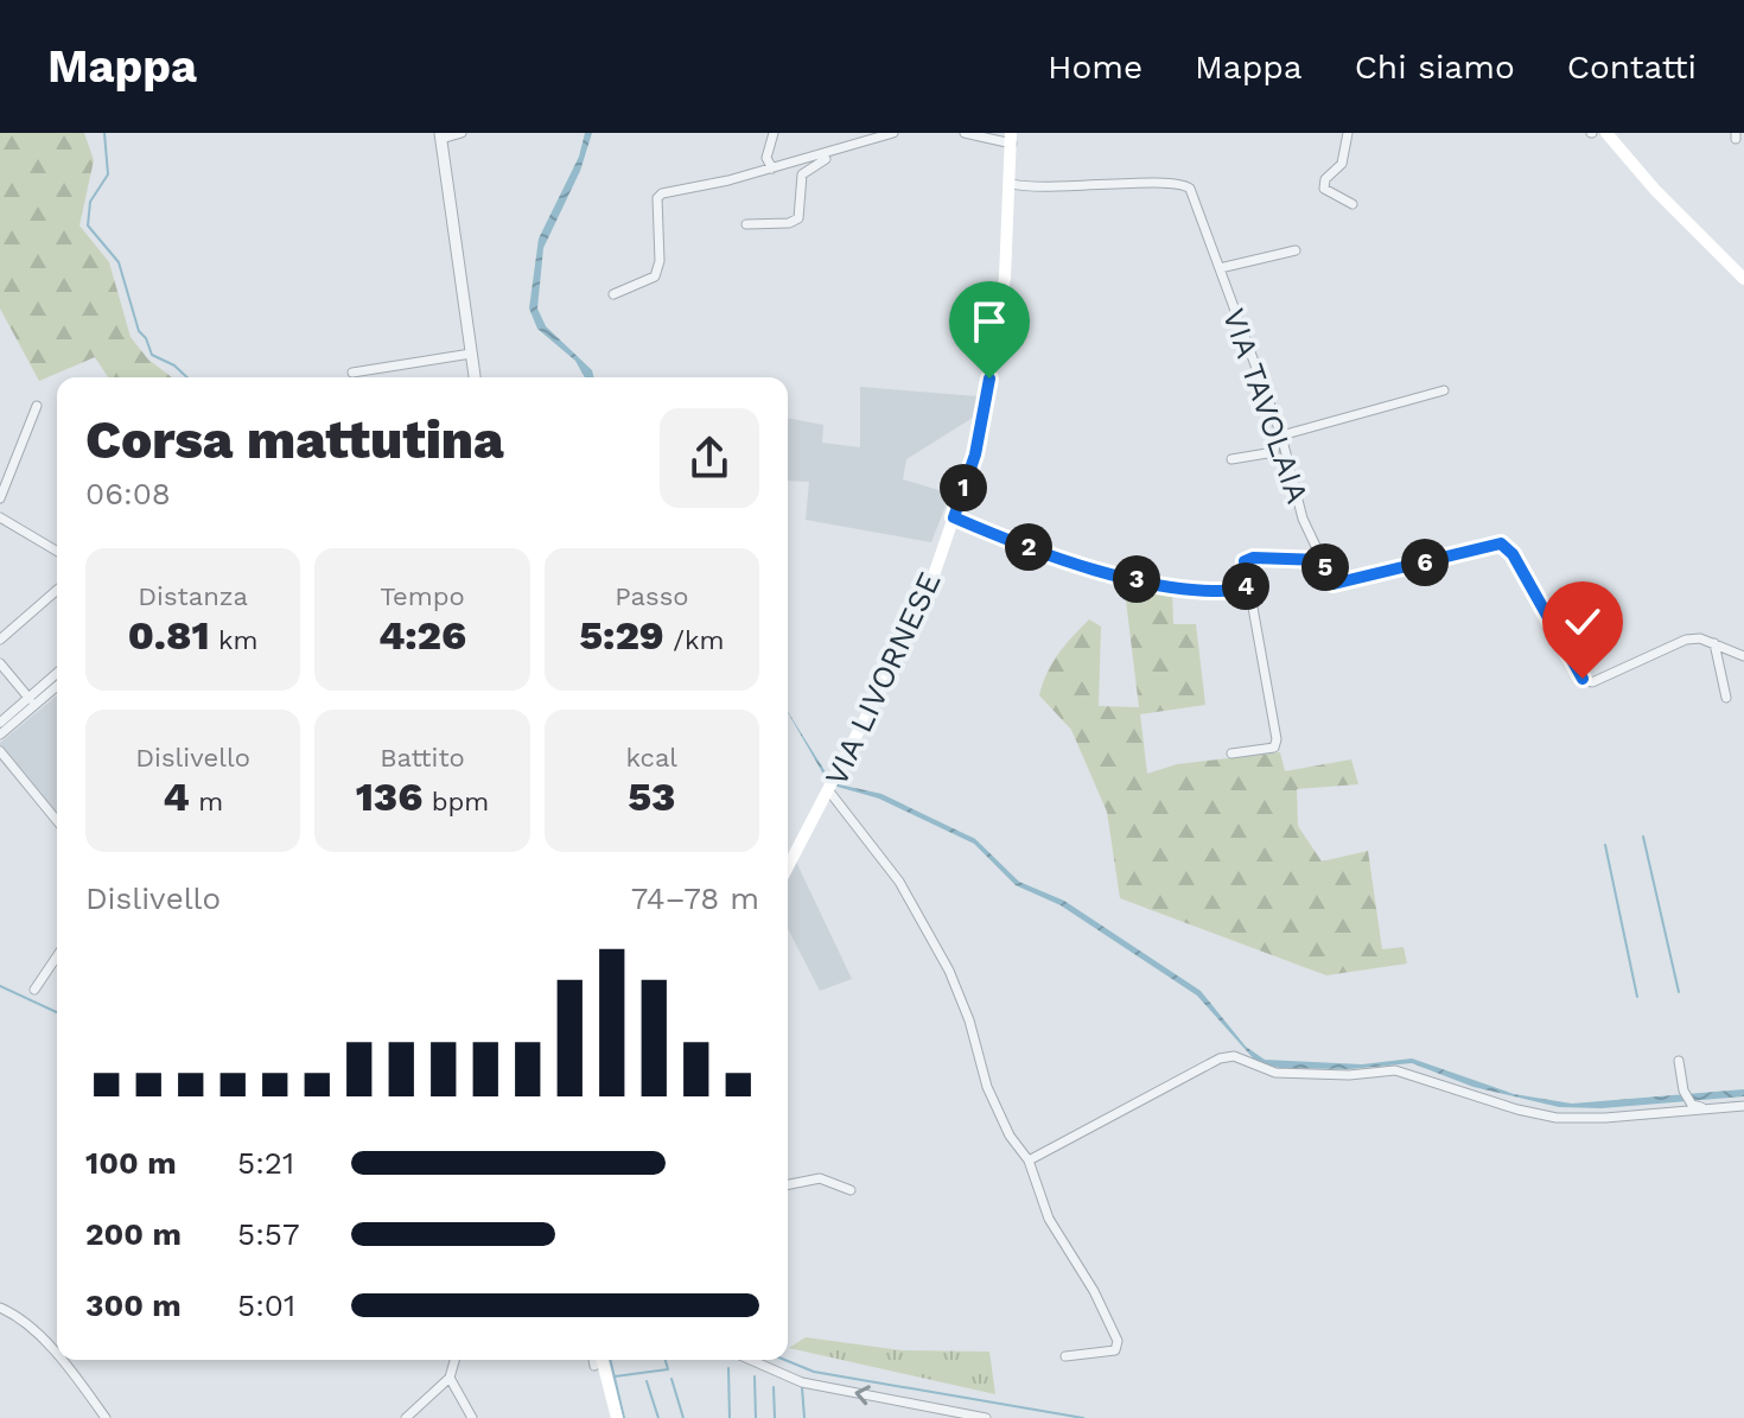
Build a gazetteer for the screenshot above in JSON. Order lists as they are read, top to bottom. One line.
{"streets":{"main road":["VIA LIVORNESE"],"street":["VIA TAVOLAIA"]},"crossings":[["VIA TAVOLAIA","VIA LIVORNESE"]],"page":{"header":"Mappa","nav":["Home","Mappa","Chi siamo","Contatti"],"heading":["Corsa mattutina","06:08"],"pins":["1","2","6","5","3","4"],"stats":[["Distanza","0.81 km"],["Tempo","4:26"],["Passo","5:29 /km"],["Dislivello","4 m"],["Battito","136 bpm"],["kcal","53"]],"chart":["Dislivello","74–78 m"],"list":[{"name":"100 m","note":"5:21"},{"name":"200 m","note":"5:57"},{"name":"300 m","note":"5:01"}]}}
